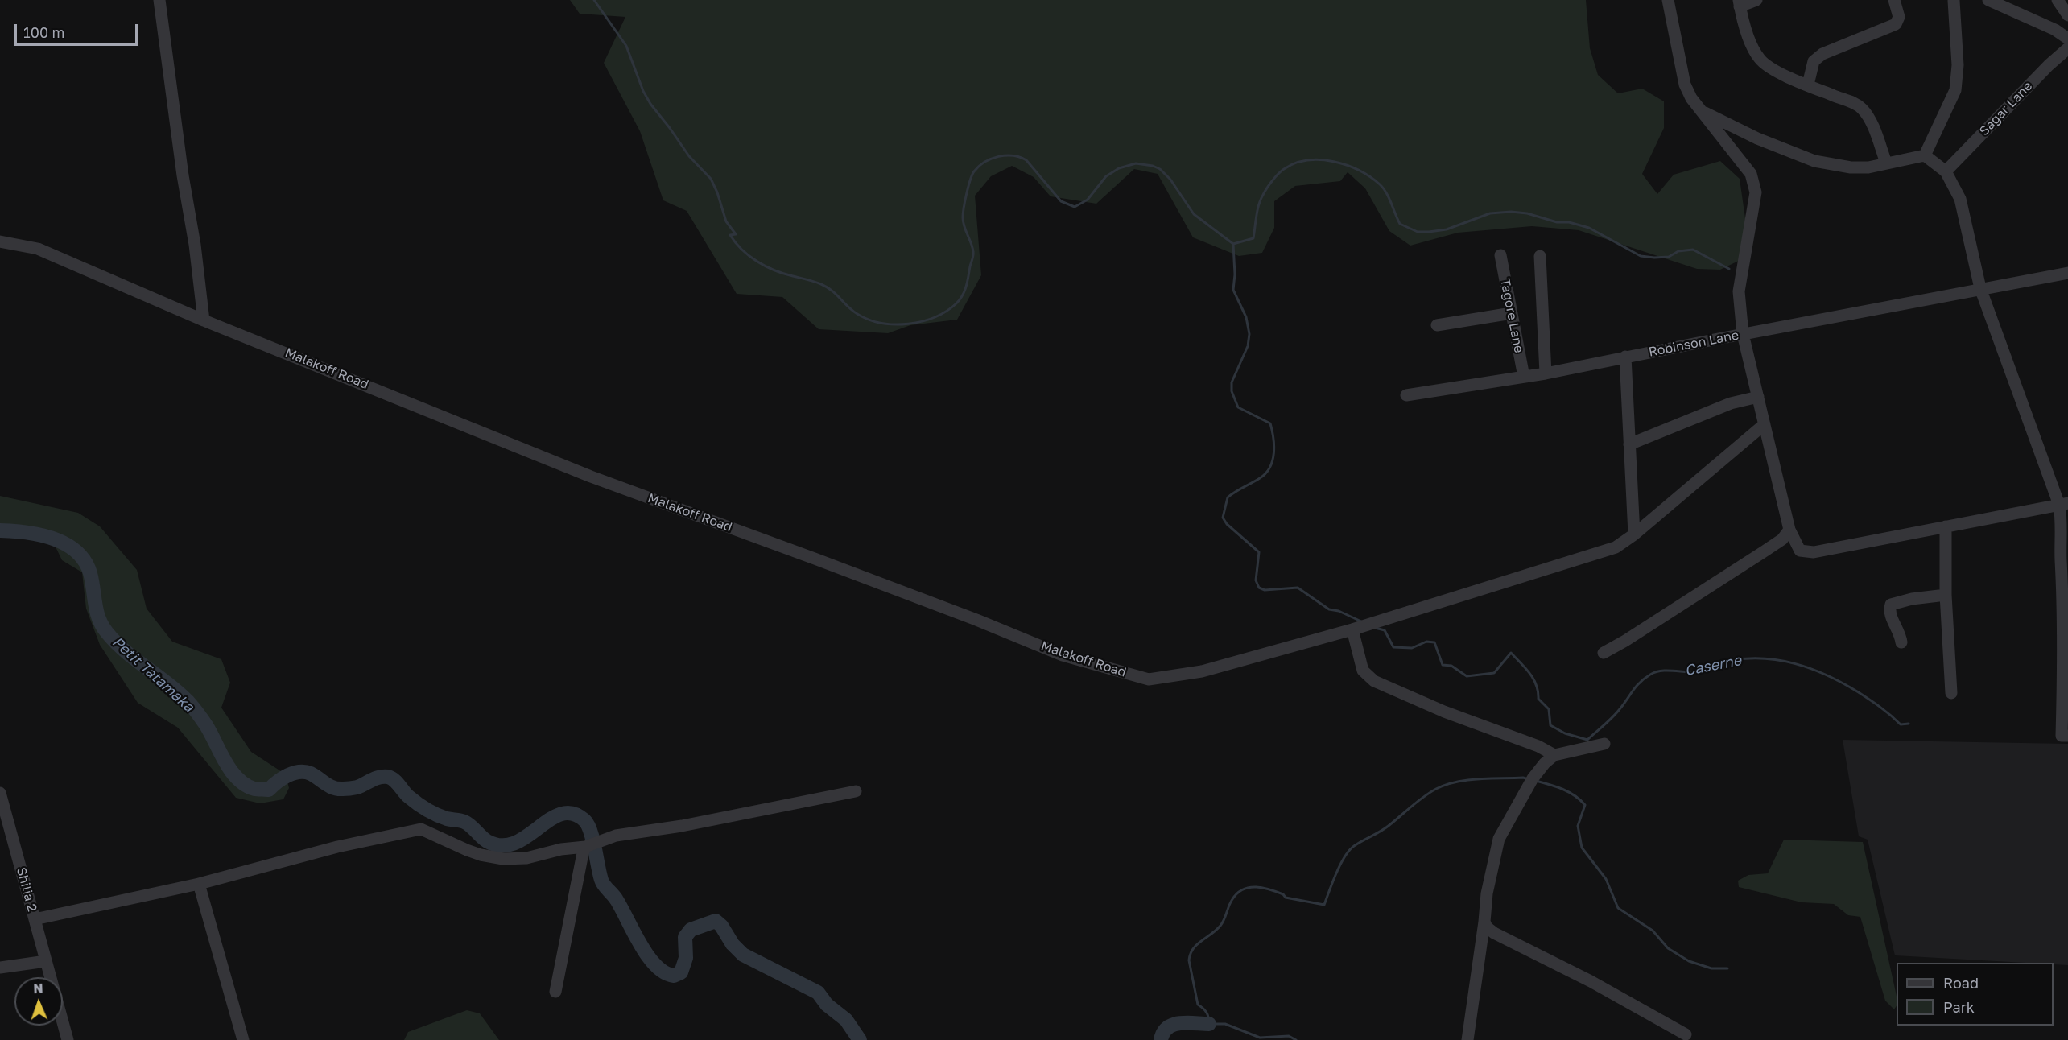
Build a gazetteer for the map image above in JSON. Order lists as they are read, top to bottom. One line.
{"streets":{"street":["Sagar Lane","Tagore Lane","Robinson Lane","Malakoff Road","Shilia 2"]},"crossings":[["Tagore Lane","Robinson Lane"]],"water":["Caserne","Petit Tatamaka"],"legend":["Road","Park"],"scale_bar":"100 m","north":"top"}
